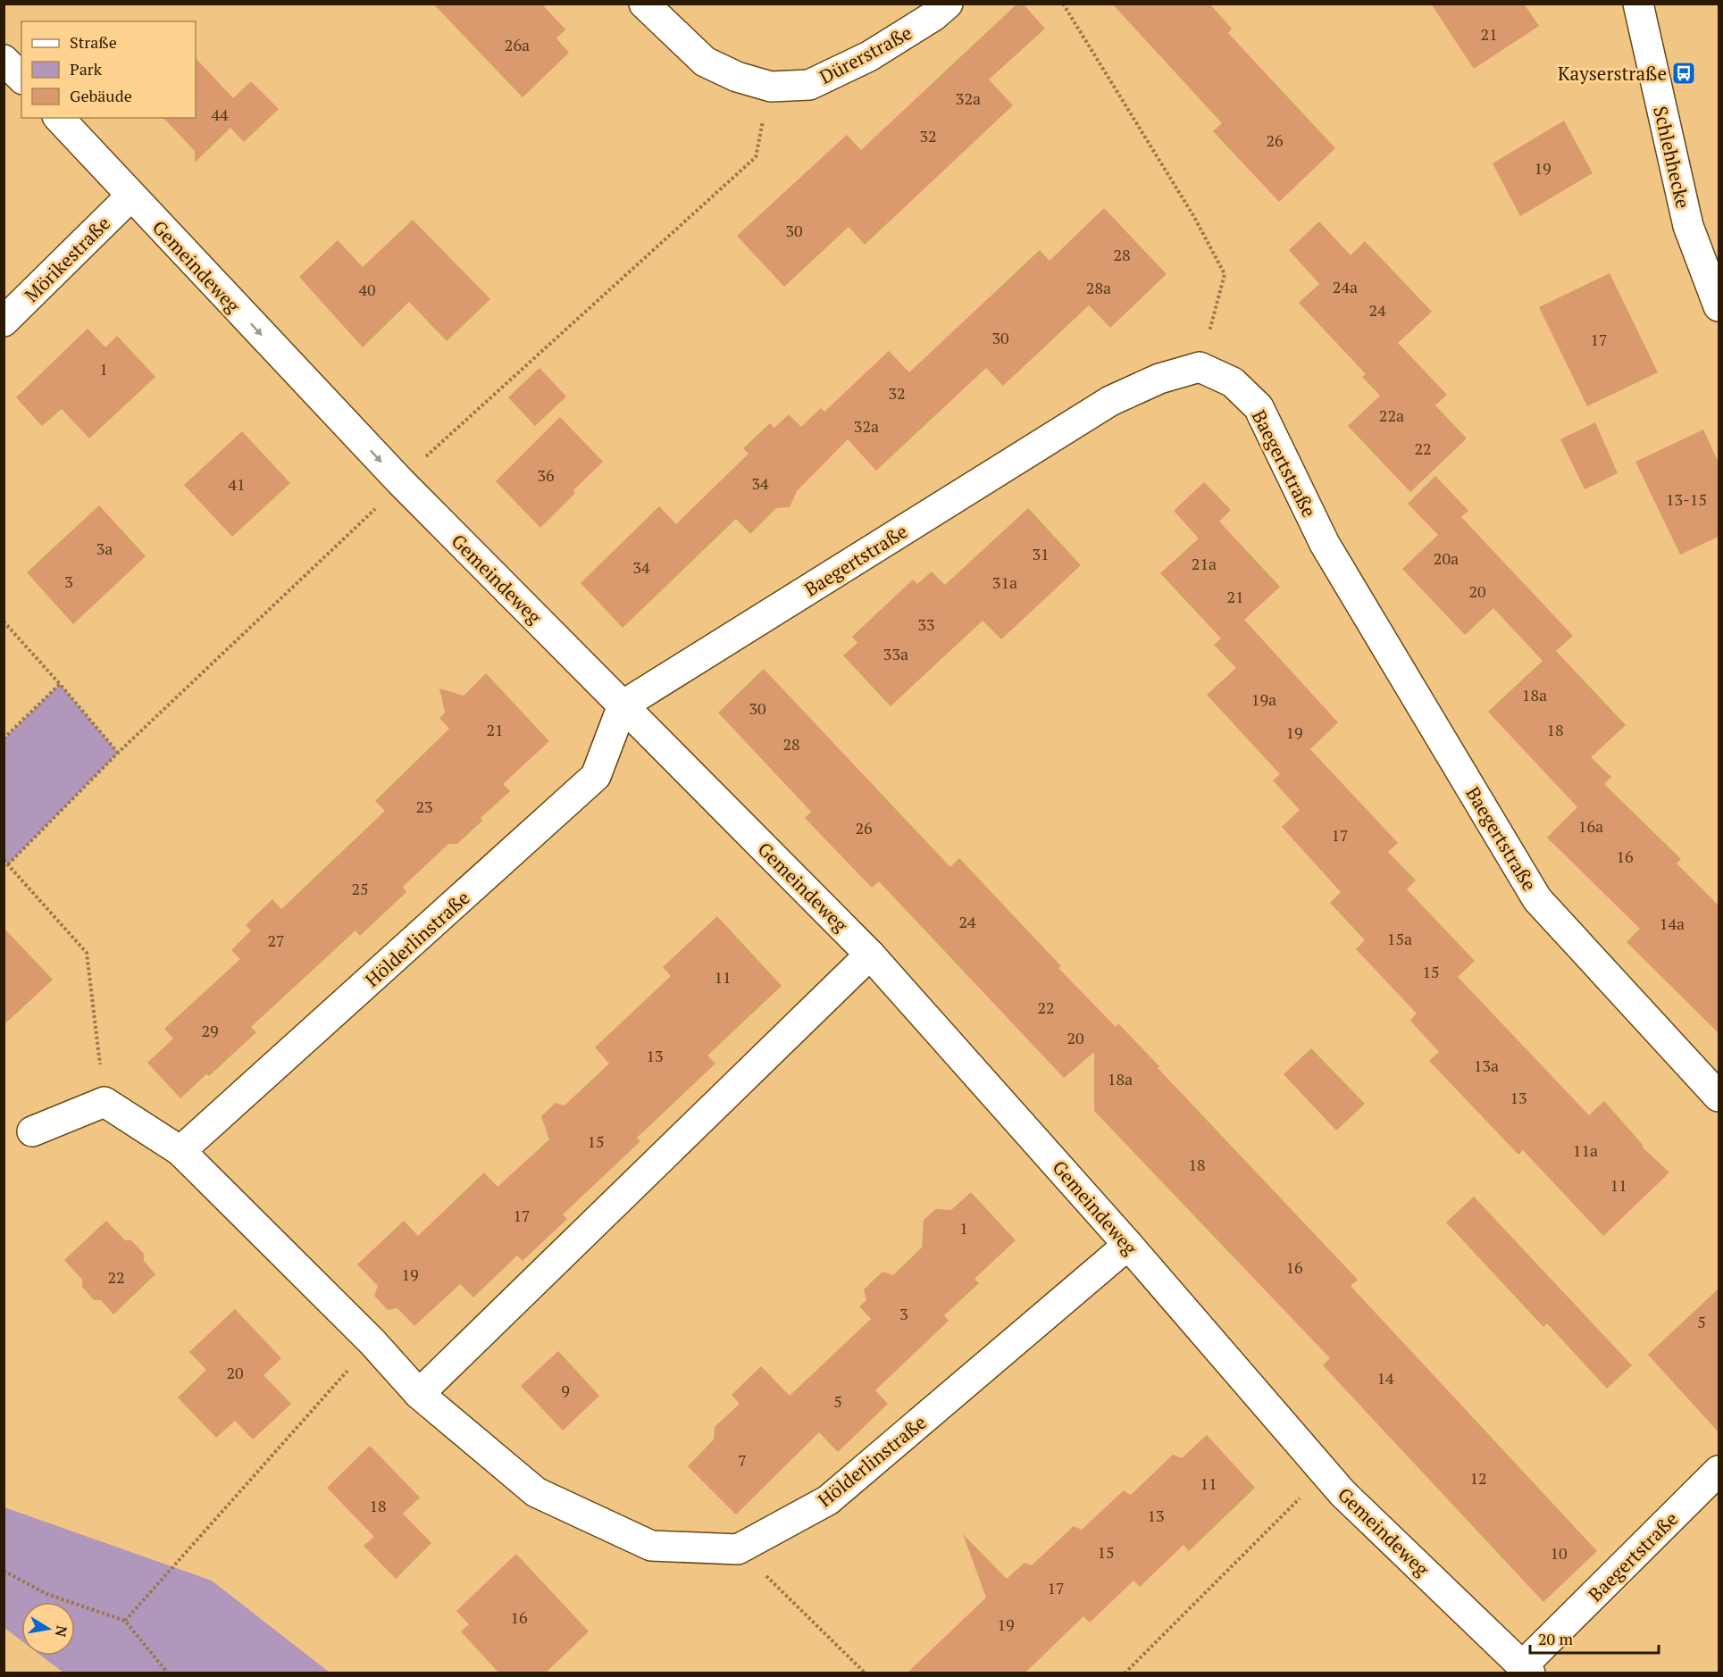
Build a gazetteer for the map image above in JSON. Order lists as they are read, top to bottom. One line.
{"streets":{"street":["Dürerstraße","Schlehhecke","Mörikestraße","Gemeindeweg","Baegertstraße","Hölderlinstraße"]},"crossings":[["Mörikestraße","Gemeindeweg"],["Gemeindeweg","Baegertstraße"],["Gemeindeweg","Hölderlinstraße"],["Baegertstraße","Hölderlinstraße"]],"places":{"bus stop":["Kayserstraße"]},"house_numbers":["21","26a","32a","44","32","26","19","30","28","24a","28a","40","24","30","17","1","32","22a","32a","22","36","34","41","13-15","3a","31","20a","21a","34","3","31a","20","21","33","33a","18a","19a","30","21","18","19","28","23","16a","26","17","16","25","24","14a","15a","27","15","11","22","29","20","13","13a","18a","13","15","11a","18","11","17","1","16","19","22","3","5","20","14","9","5","7","12","11","18","13","15","10","17","16","19"],"legend":["Straße","Park","Gebäude"],"scale_bar":"20 m","north":"right"}
